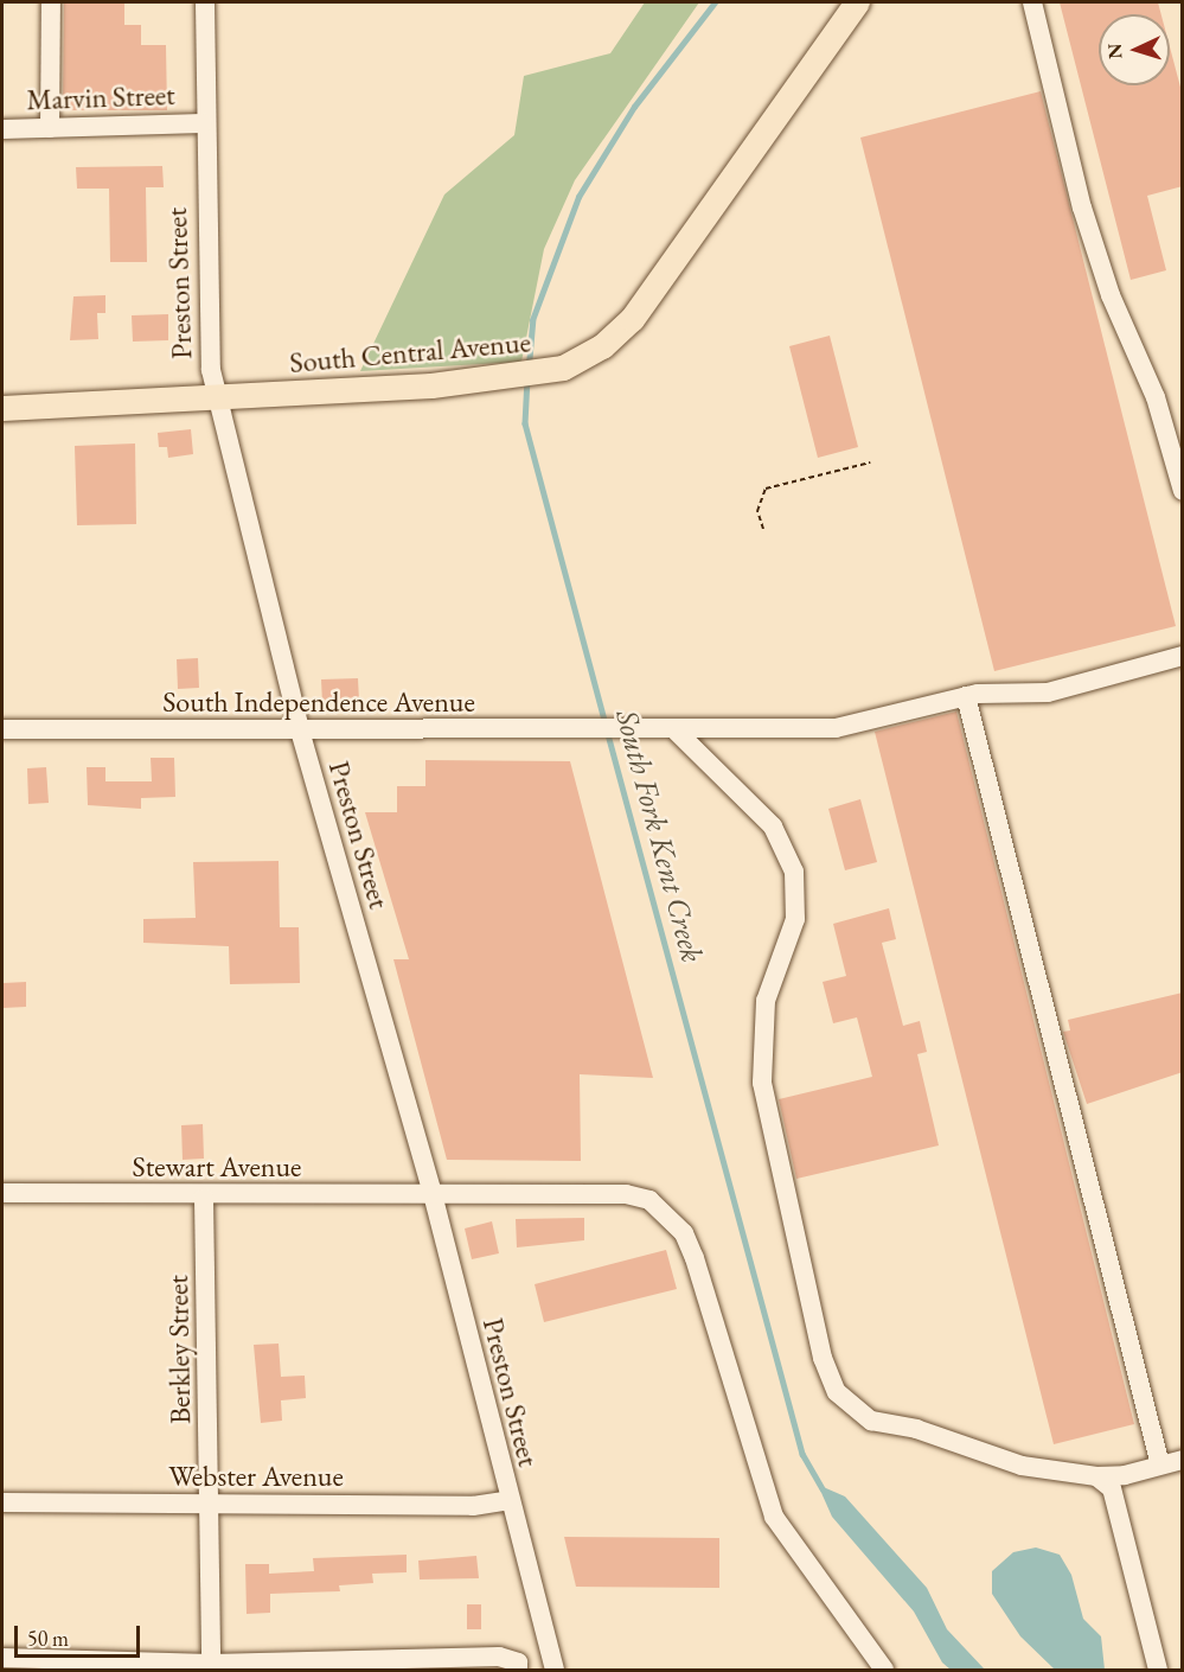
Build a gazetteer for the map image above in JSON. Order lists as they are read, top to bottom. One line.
{"streets":{"main road":["South Central Avenue"],"street":["Marvin Street","Preston Street","South Independence Avenue","Stewart Avenue","Berkley Street","Webster Avenue"]},"crossings":[["Marvin Street","Preston Street"],["Preston Street","South Central Avenue"],["Preston Street","South Independence Avenue"],["Preston Street","Stewart Avenue"],["Preston Street","Webster Avenue"],["Stewart Avenue","Berkley Street"],["Berkley Street","Webster Avenue"]],"water":["South Fork Kent Creek"],"scale_bar":"50 m","north":"left"}
